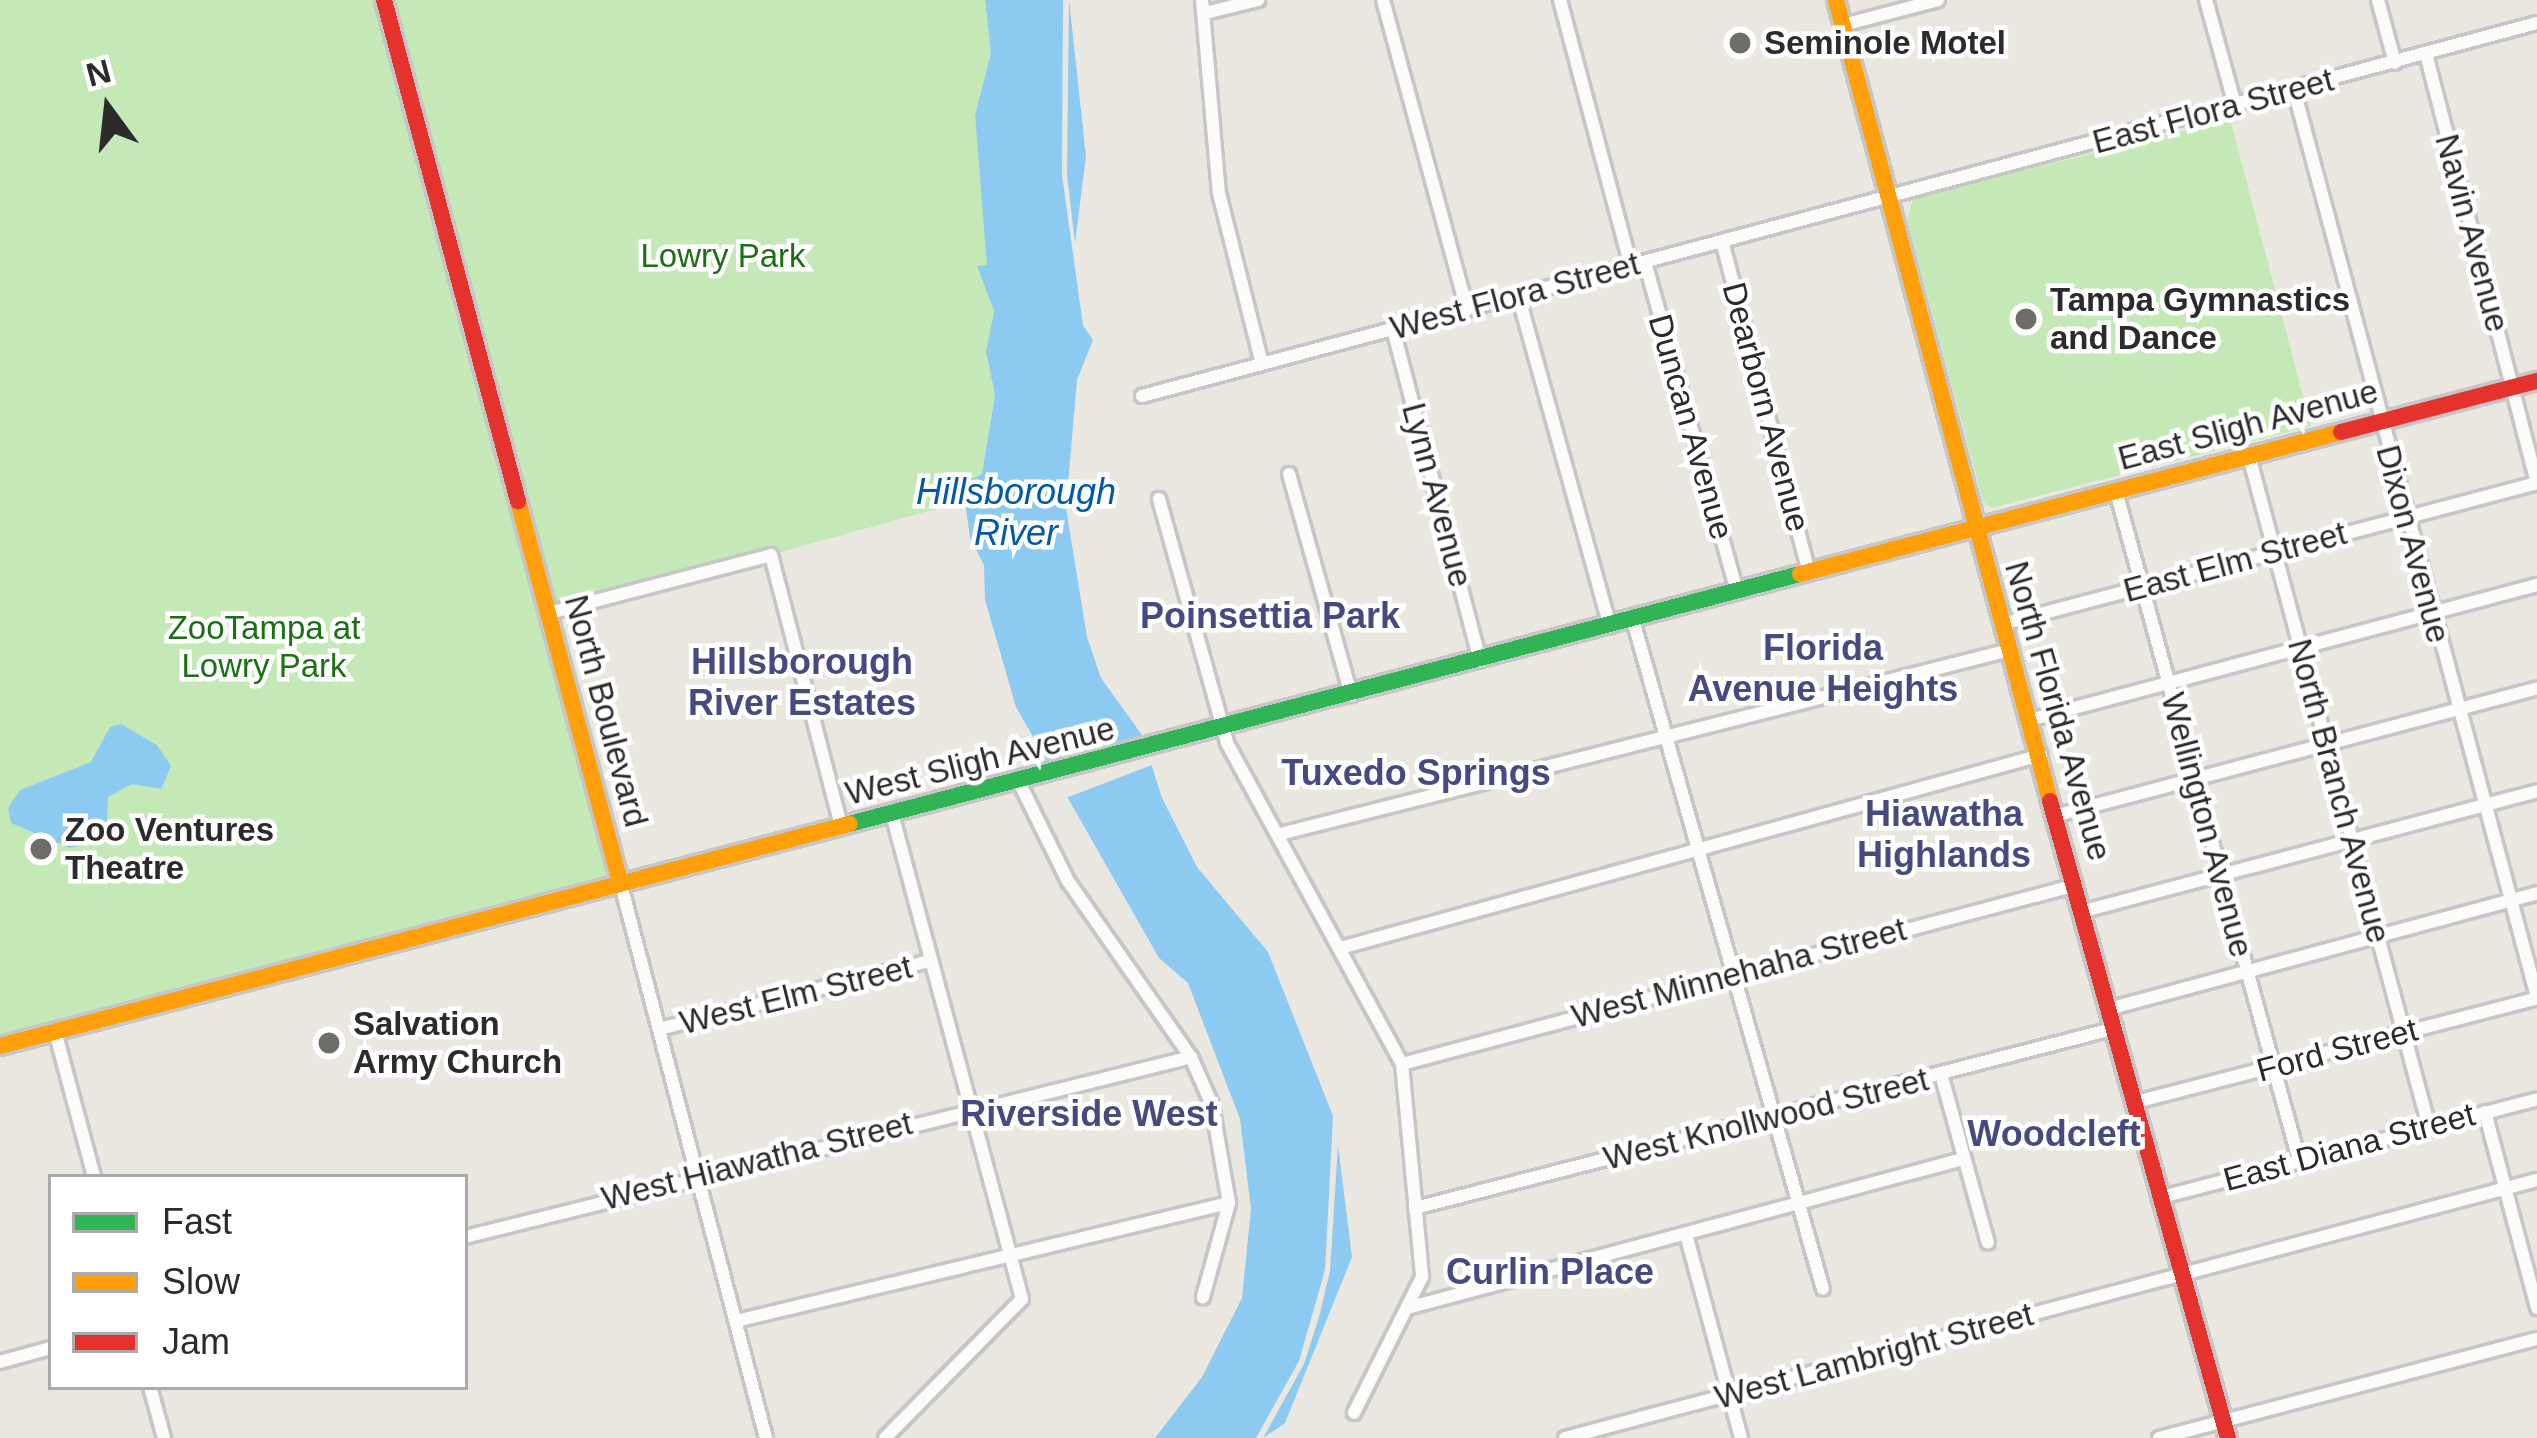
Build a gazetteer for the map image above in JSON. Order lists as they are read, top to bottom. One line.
{"streets":{"main road":["East Sligh Avenue","North Boulevard","North Florida Avenue","West Sligh Avenue"],"street":["East Flora Street","Navin Avenue","West Flora Street","Dearborn Avenue","Duncan Avenue","Lynn Avenue","Dixon Avenue","East Elm Street","North Branch Avenue","Wellington Avenue","West Minnehaha Street","West Elm Street","Ford Street","West Knollwood Street","East Diana Street","West Hiawatha Street","West Lambright Street"]},"crossings":[["East Flora Street","Navin Avenue"],["East Flora Street","West Flora Street"],["East Flora Street","Dixon Avenue"],["East Flora Street","North Florida Avenue"],["Navin Avenue","East Sligh Avenue"],["Navin Avenue","East Elm Street"],["West Flora Street","Dearborn Avenue"],["West Flora Street","Duncan Avenue"],["West Flora Street","Lynn Avenue"],["West Flora Street","North Florida Avenue"],["Dearborn Avenue","West Sligh Avenue"],["East Sligh Avenue","Dixon Avenue"],["East Sligh Avenue","North Florida Avenue"],["East Sligh Avenue","West Sligh Avenue"],["East Sligh Avenue","North Branch Avenue"],["East Sligh Avenue","Wellington Avenue"],["Duncan Avenue","West Sligh Avenue"],["Lynn Avenue","West Sligh Avenue"],["Dixon Avenue","East Elm Street"],["Dixon Avenue","Ford Street"],["East Elm Street","North Florida Avenue"],["East Elm Street","North Branch Avenue"],["East Elm Street","Wellington Avenue"],["North Boulevard","West Sligh Avenue"],["North Boulevard","West Elm Street"],["North Boulevard","West Hiawatha Street"],["North Florida Avenue","West Sligh Avenue"],["North Florida Avenue","West Minnehaha Street"],["North Florida Avenue","Ford Street"],["North Florida Avenue","West Knollwood Street"],["North Florida Avenue","East Diana Street"],["North Florida Avenue","West Lambright Street"],["North Branch Avenue","Ford Street"],["North Branch Avenue","East Diana Street"],["Wellington Avenue","Ford Street"],["Wellington Avenue","East Diana Street"]],"districts":["Poinsettia Park","Florida Avenue Heights","Hillsborough River Estates","Tuxedo Springs","Hiawatha Highlands","Riverside West","Woodcleft","Curlin Place"],"water":["Hillsborough River"],"parks":["Lowry Park","ZooTampa at Lowry Park"],"places":["Seminole Motel","Tampa Gymnastics and Dance","Zoo Ventures Theatre","Salvation Army Church"],"legend":["Fast","Slow","Jam"],"north":"top"}
